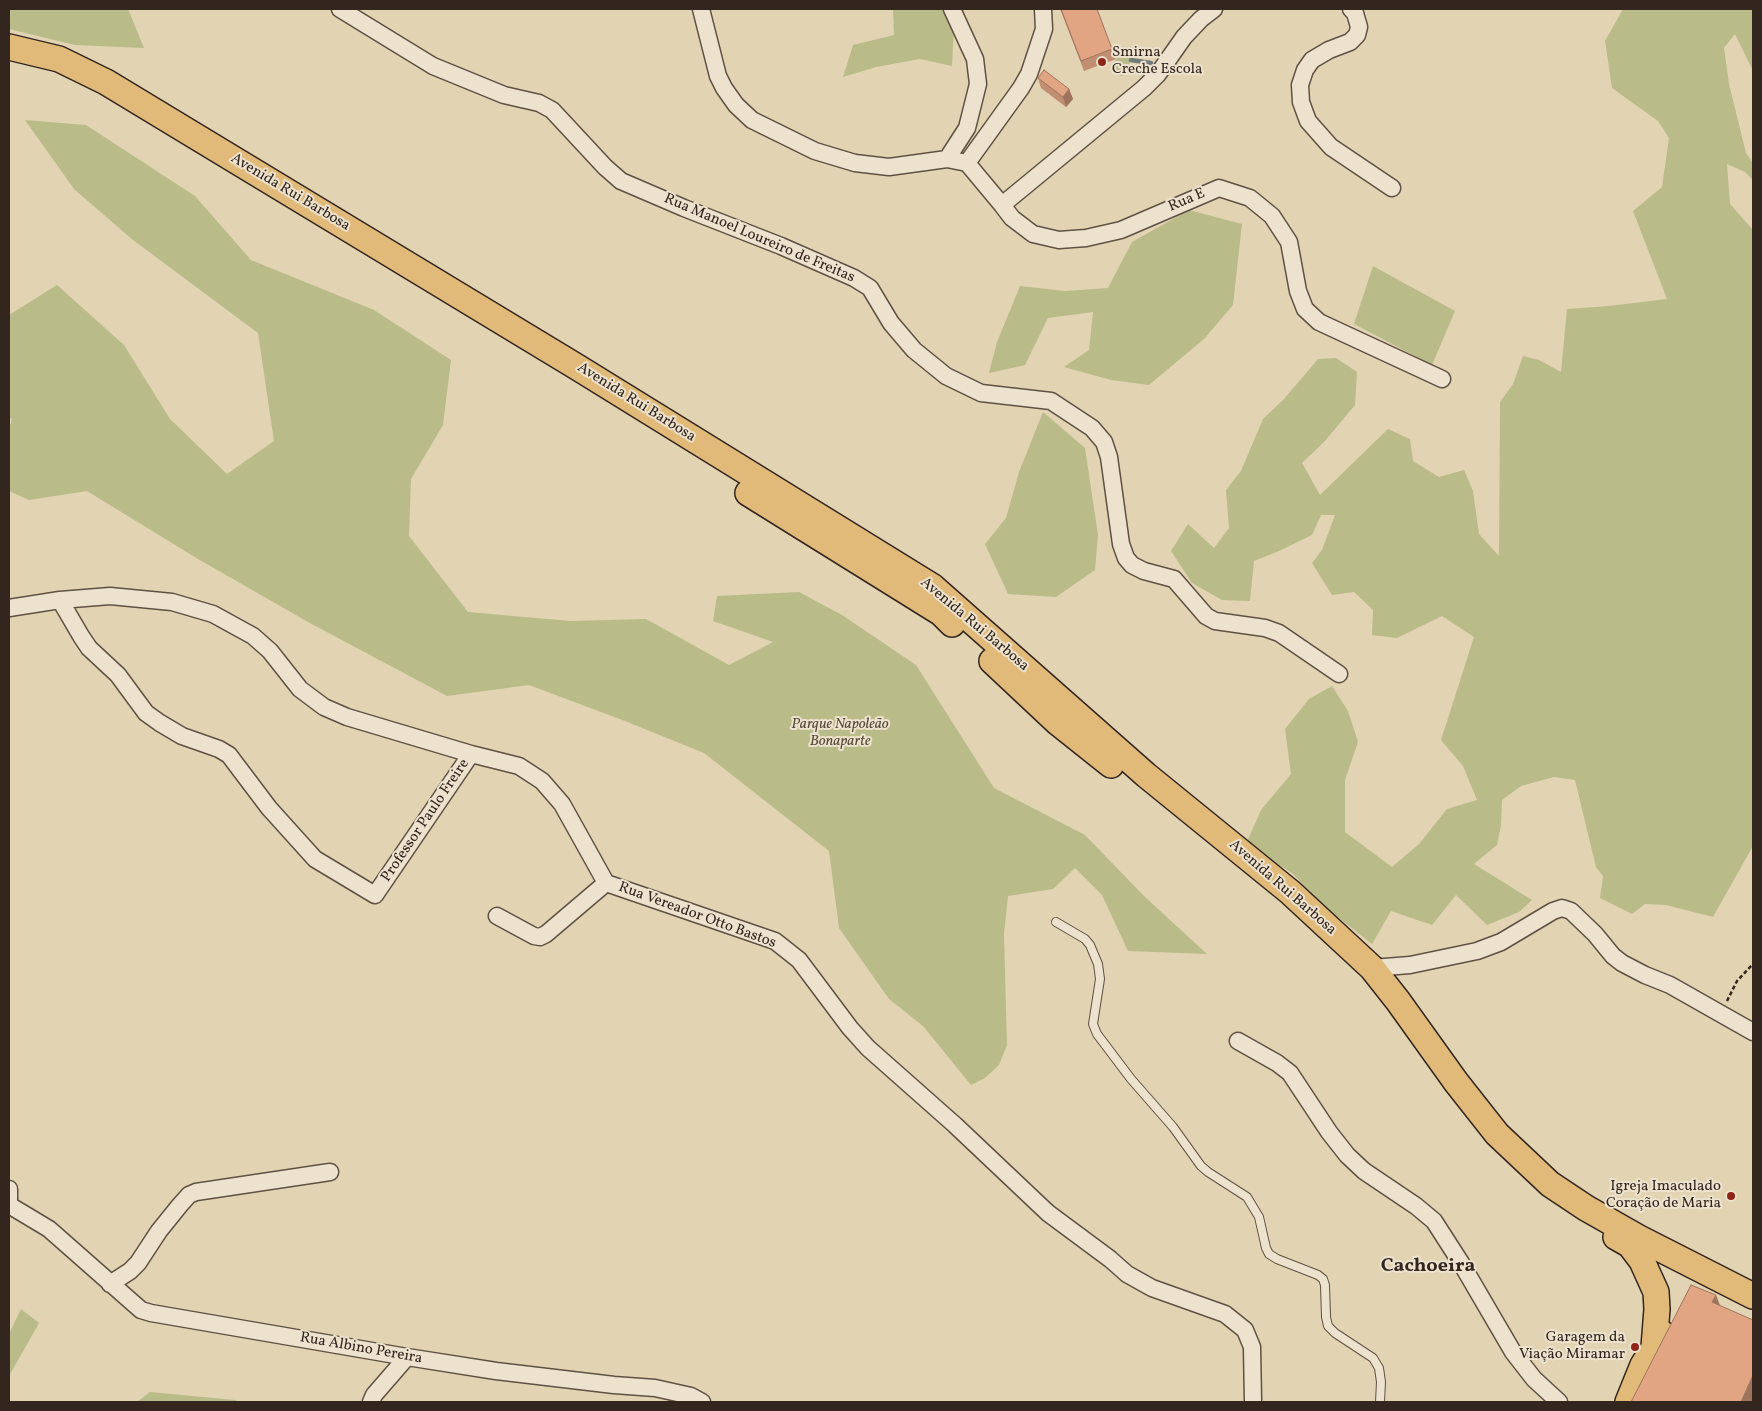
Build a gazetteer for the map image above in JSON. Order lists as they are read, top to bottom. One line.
{"streets":{"main road":["Avenida Rui Barbosa"],"street":["Rua E","Rua Manoel Loureiro de Freitas","Professor Paulo Freire","Rua Vereador Otto Bastos","Rua Albino Pereira"]},"crossings":[["Professor Paulo Freire","Rua Vereador Otto Bastos"]],"districts":["Cachoeira"],"parks":["Parque Napoleão Bonaparte"],"places":["Smirna Creche Escola","Igreja Imaculado Coração de Maria","Garagem da Viação Miramar"]}
